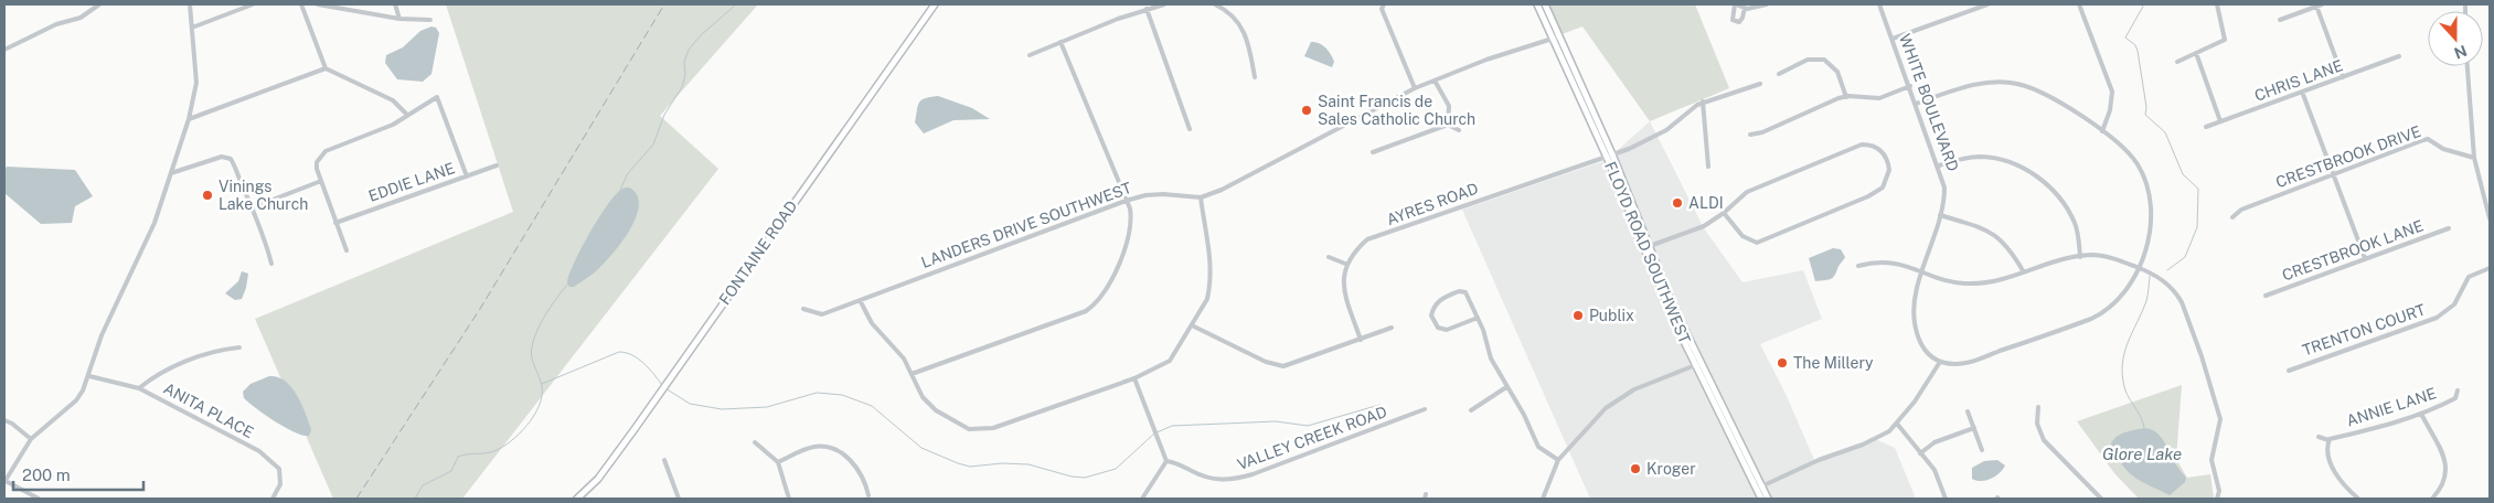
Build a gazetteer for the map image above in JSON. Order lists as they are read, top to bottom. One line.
{"streets":{"main road":["FONTAINE ROAD","FLOYD ROAD SOUTHWEST"],"street":["CHRIS LANE","WHITE BOULEVARD","CRESTBROOK DRIVE","EDDIE LANE","AYRES ROAD","LANDERS DRIVE SOUTHWEST","CRESTBROOK LANE","TRENTON COURT","ANNIE LANE","ANITA PLACE","VALLEY CREEK ROAD"]},"crossings":[["AYRES ROAD","FLOYD ROAD SOUTHWEST"],["LANDERS DRIVE SOUTHWEST","FLOYD ROAD SOUTHWEST"]],"water":["Glore Lake"],"places":["Saint Francis de Sales Catholic Church","Vinings Lake Church","ALDI","Publix","The Millery","Kroger"],"scale_bar":"200 m","north":"bottom"}
